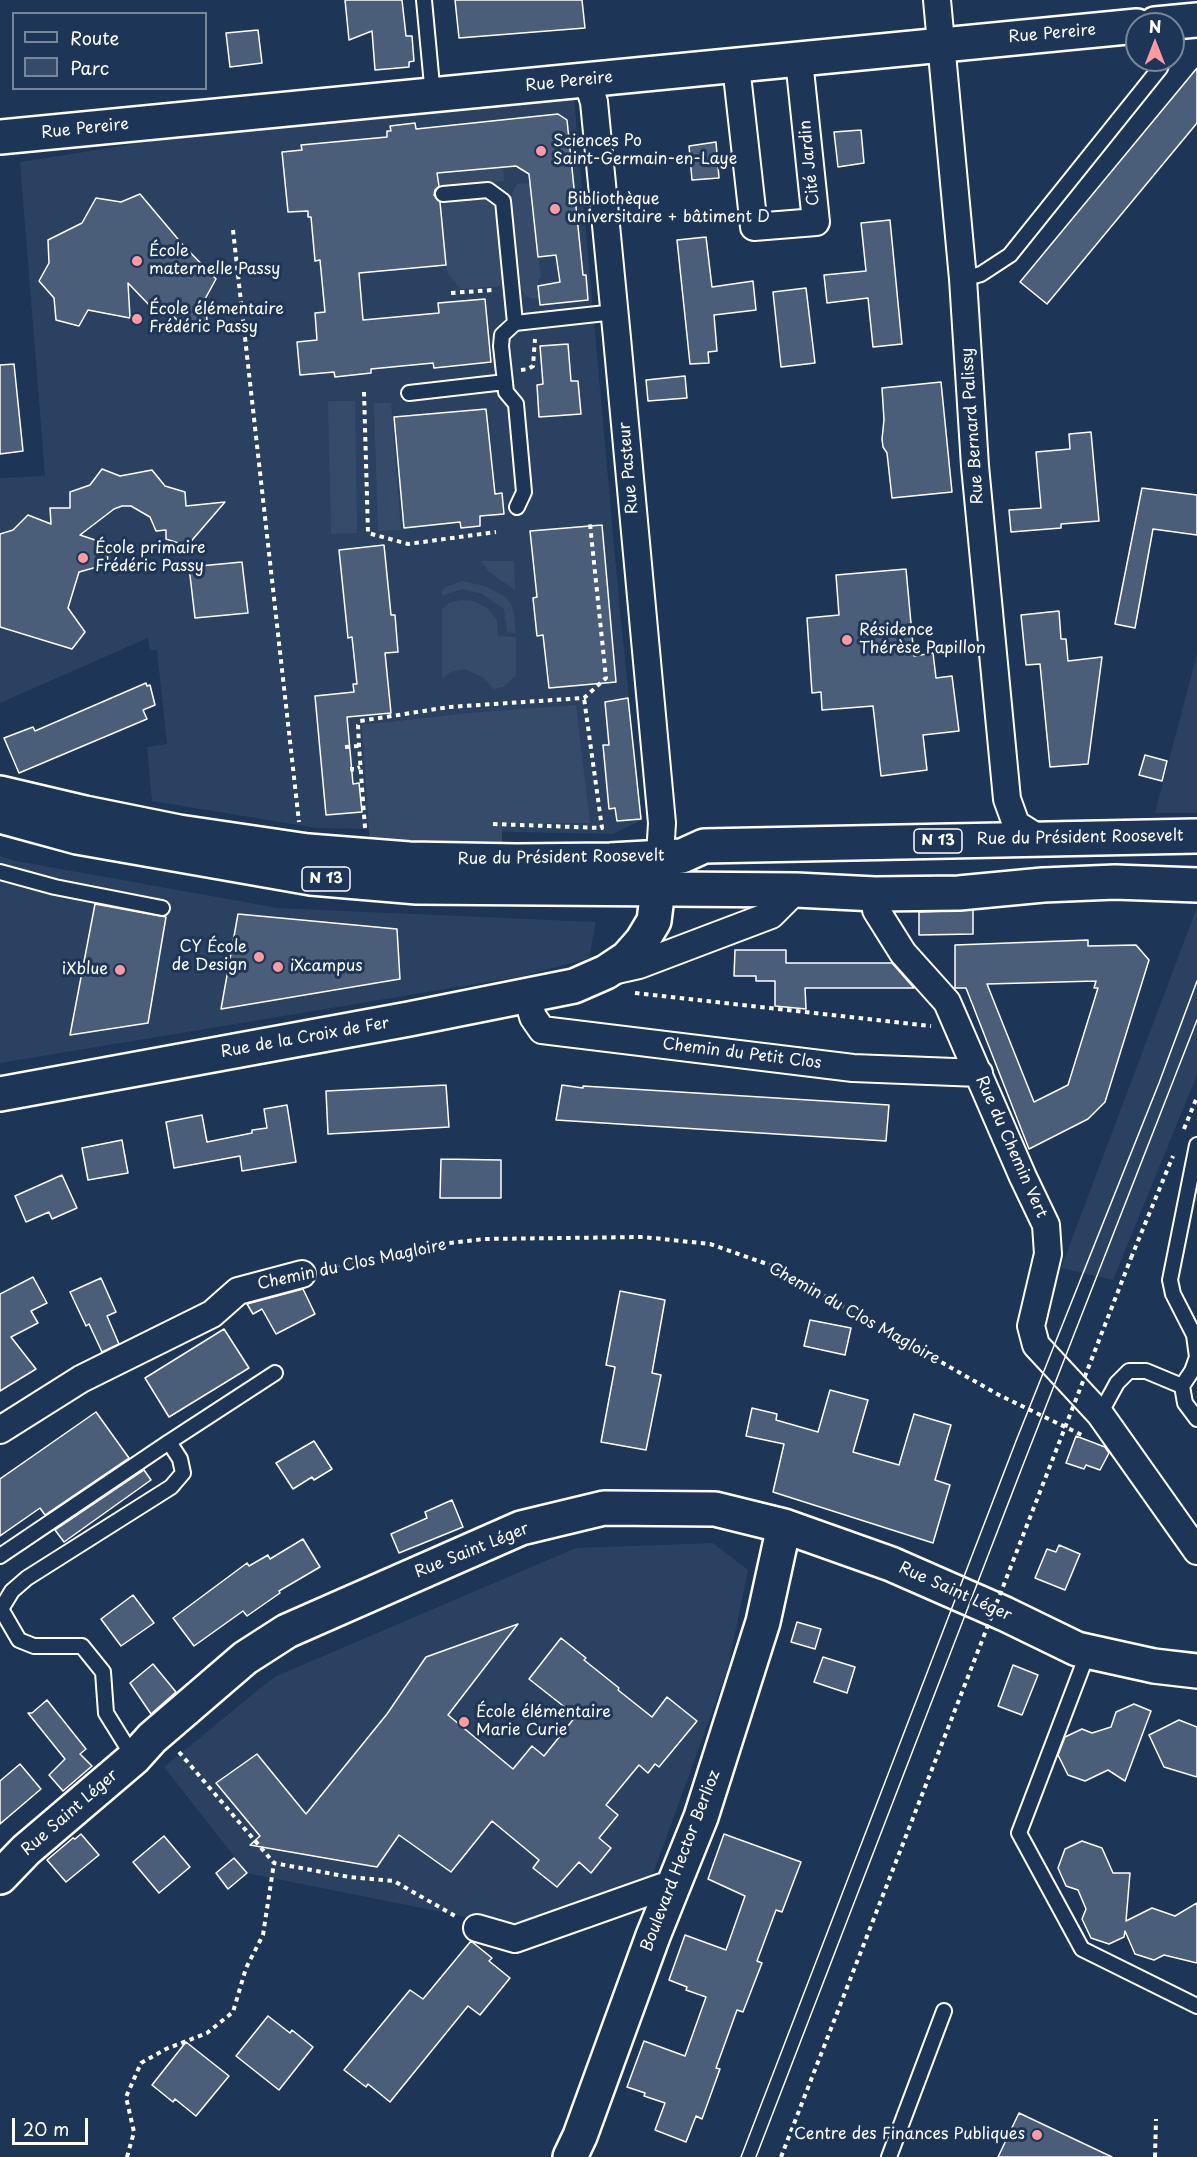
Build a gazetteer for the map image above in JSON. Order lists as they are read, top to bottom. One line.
{"streets":{"street":["Rue Pereire","Cité Jardin","Rue Bernard Palissy","Rue Pasteur","Rue du Président Roosevelt","N 13","Rue de la Croix de Fer","Chemin du Petit Clos","Rue du Chemin Vert","Chemin du Clos Magloire","Rue Saint Léger","Boulevard Hector Berlioz"]},"crossings":[["Rue Pereire","Cité Jardin"],["Rue Pereire","Rue Bernard Palissy"],["Rue Pereire","Rue Pasteur"],["Rue Bernard Palissy","Rue du Président Roosevelt"],["Rue Pasteur","Rue du Président Roosevelt"],["Rue Pasteur","Rue de la Croix de Fer"],["Rue du Président Roosevelt","Rue de la Croix de Fer"],["Rue du Président Roosevelt","Rue du Chemin Vert"],["Rue de la Croix de Fer","Chemin du Petit Clos"],["Chemin du Petit Clos","Rue du Chemin Vert"],["Rue du Chemin Vert","Chemin du Clos Magloire"],["Rue Saint Léger","Boulevard Hector Berlioz"]],"places":["Sciences Po Saint-Germain-en-Laye","Bibliothèque universitaire + bâtiment D","École maternelle Passy","École élémentaire Frédéric Passy","École primaire Frédéric Passy","Résidence Thérèse Papillon","CY École de Design","iXcampus","iXblue","École élémentaire Marie Curie","Centre des Finances Publiques"],"legend":["Route","Parc"],"scale_bar":"20 m","north":"top"}
